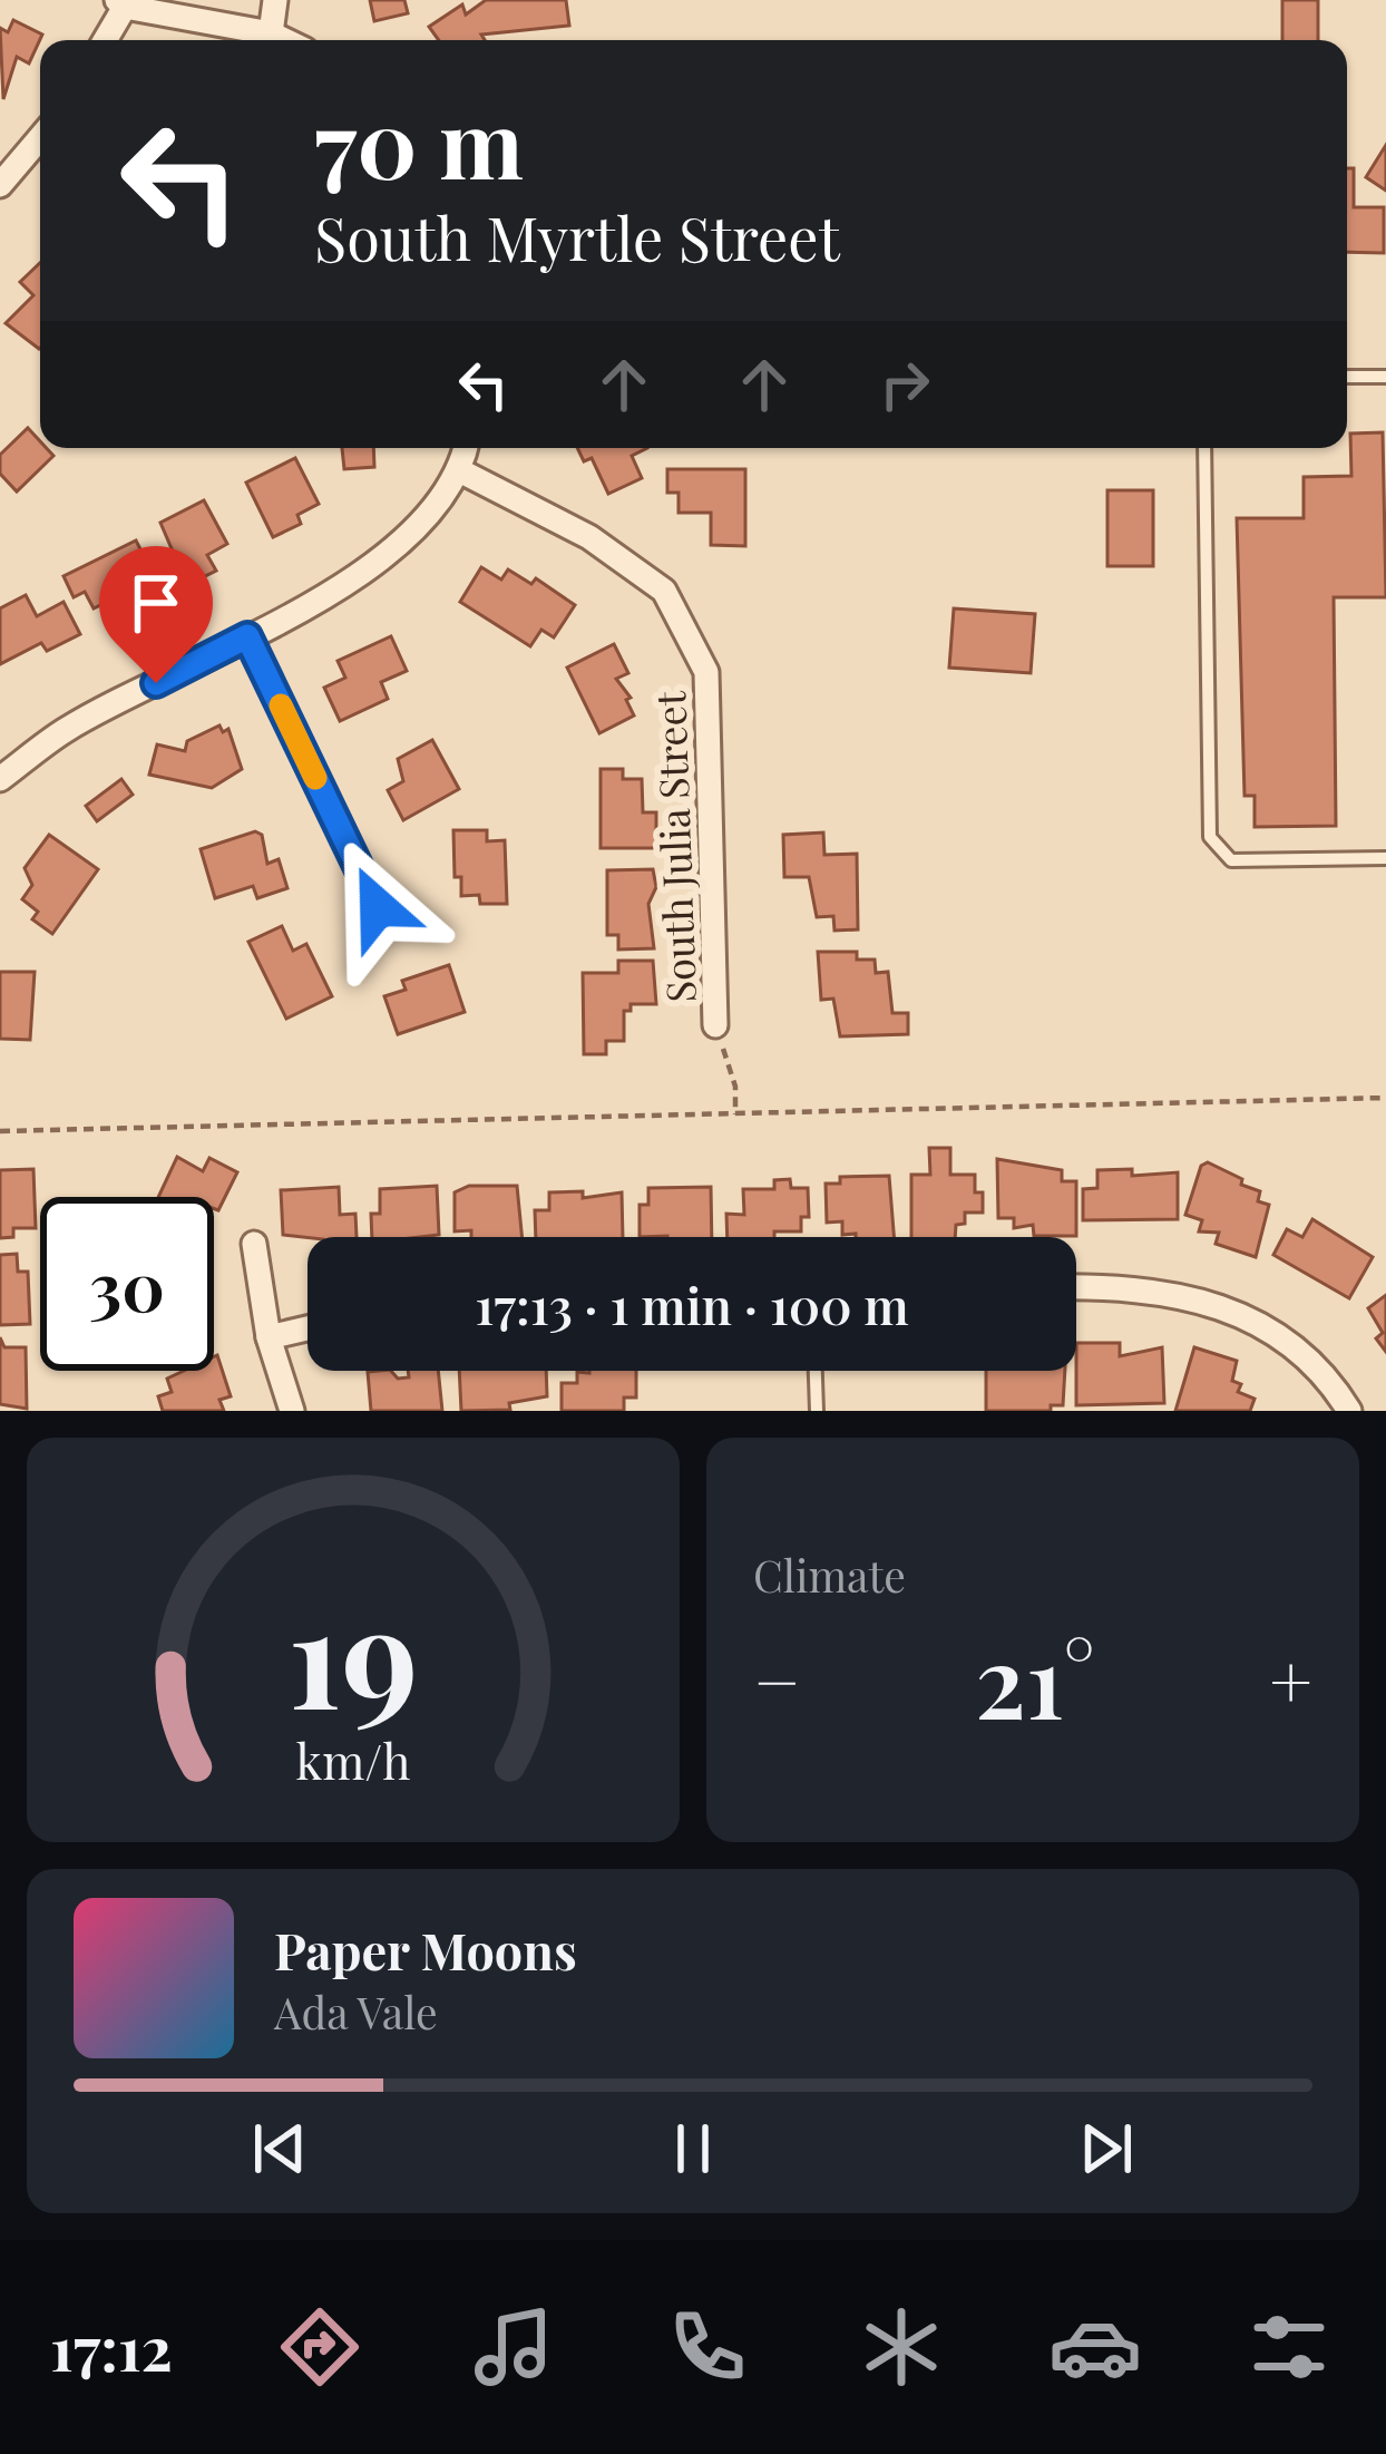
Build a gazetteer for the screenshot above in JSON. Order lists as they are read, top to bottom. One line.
{"streets":{"street":["South Julia Street"]},"page":{"turn":["70 m","South Myrtle Street"],"limit":"30","trip":"17:13 · 1 min · 100 m","tile":"Climate","heat":["−","21°","+"],"song":["Paper Moons","Ada Vale"],"tabs":"17:12","gauge":["19","km/h"]}}
